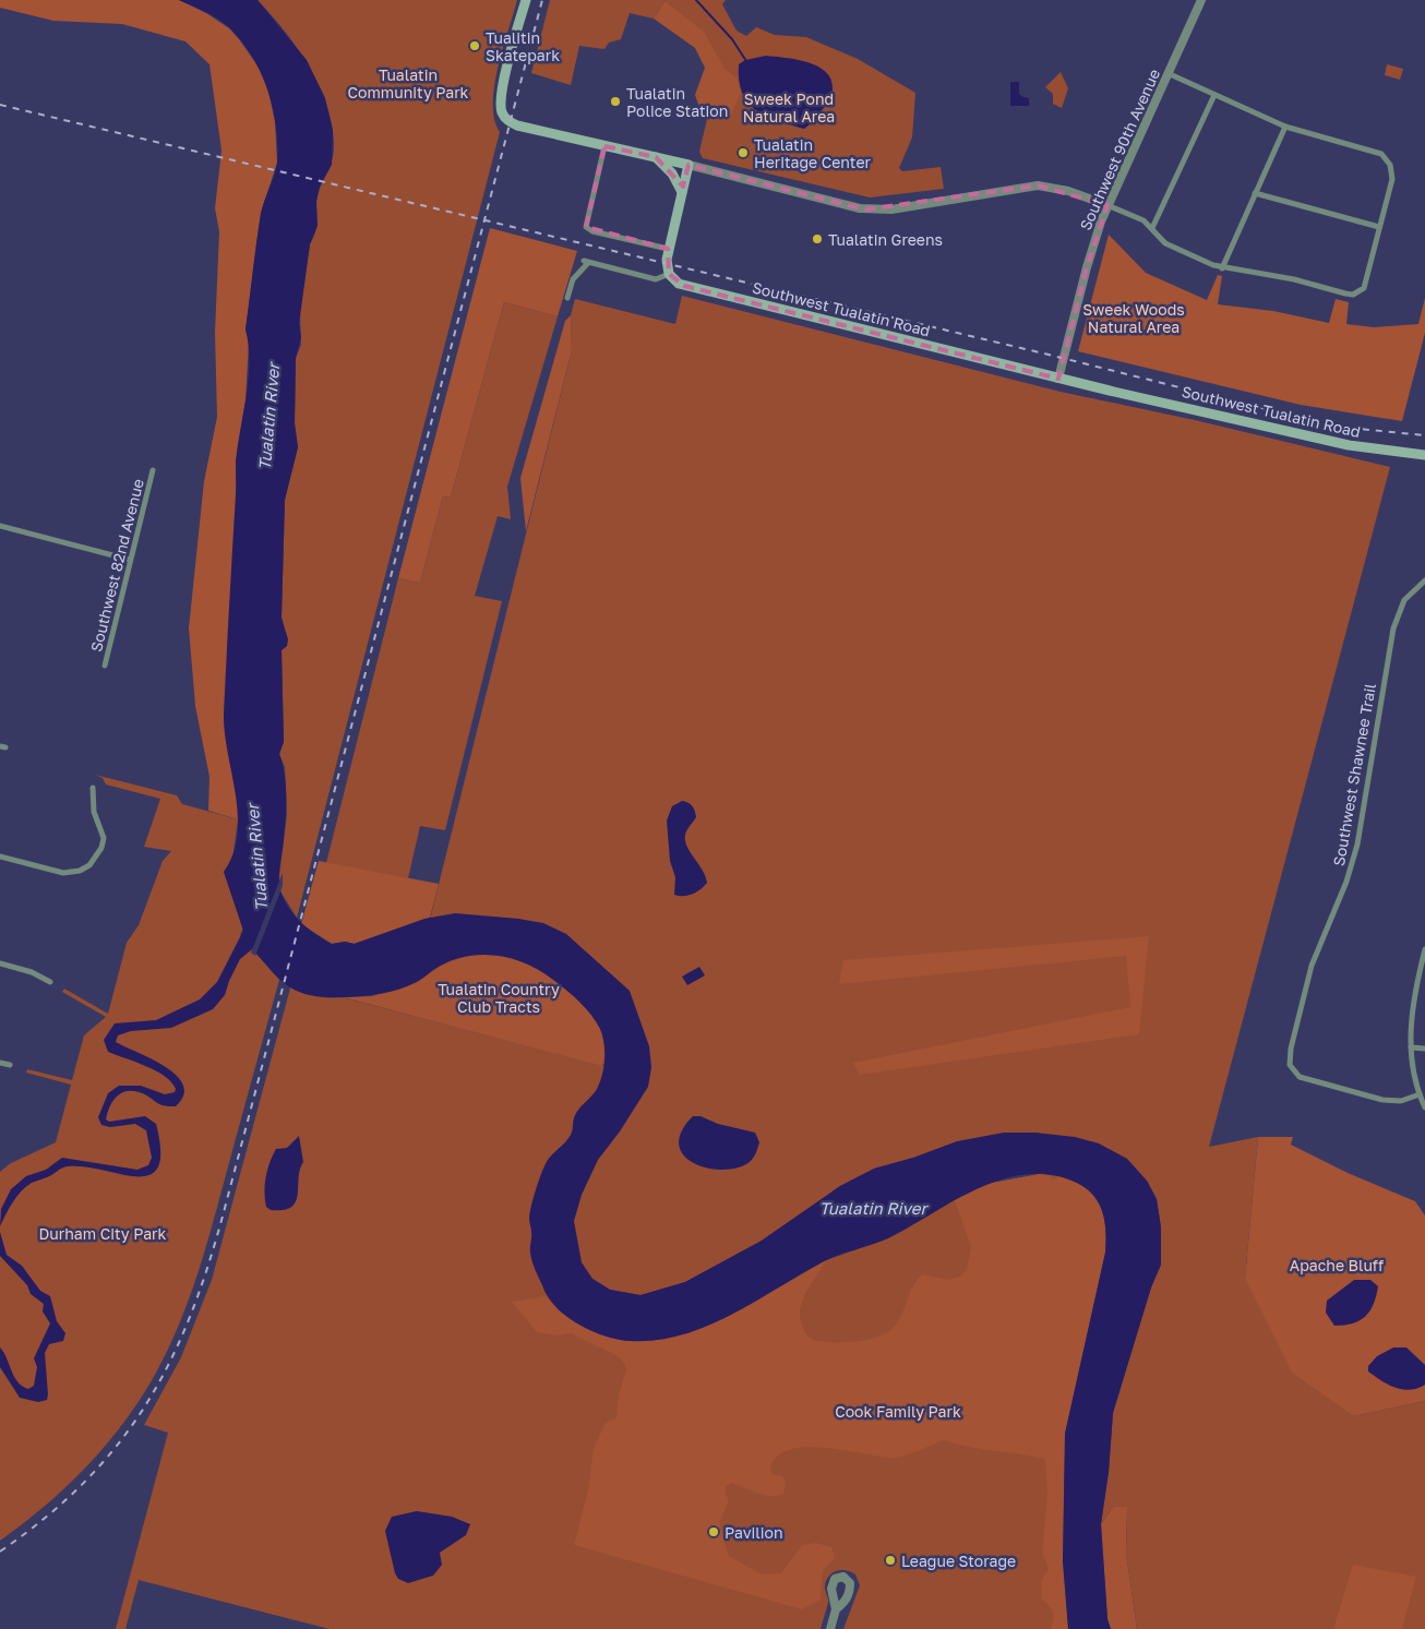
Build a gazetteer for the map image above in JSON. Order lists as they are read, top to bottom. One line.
{"streets":{"main road":["Southwest Tualatin Road"],"street":["Southwest 90th Avenue","Southwest 82nd Avenue","Southwest Shawnee Trail"]},"crossings":[["Southwest 90th Avenue","Southwest Tualatin Road"]],"water":["Tualatin River"],"parks":["Tualatin Community Park","Sweek Pond Natural Area","Sweek Woods Natural Area","Tualatin Country Club Tracts","Durham City Park","Apache Bluff","Cook Family Park"],"places":["Tualitin Skatepark","Tualatin Police Station","Tualatin Heritage Center","Tualatin Greens","Pavilion","League Storage"]}
